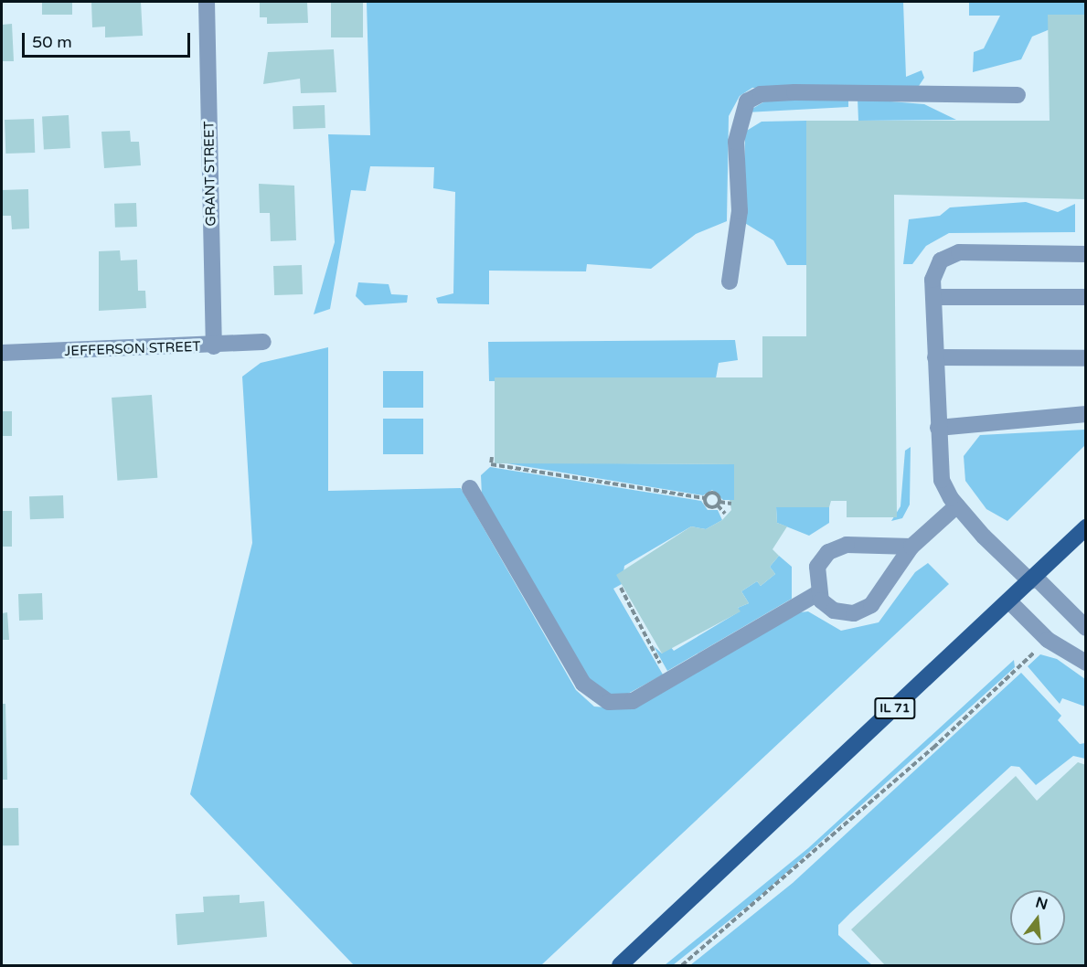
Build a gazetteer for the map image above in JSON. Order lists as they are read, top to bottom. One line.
{"streets":{"main road":["IL 71"],"street":["GRANT STREET","JEFFERSON STREET"]},"crossings":[["GRANT STREET","JEFFERSON STREET"]],"scale_bar":"50 m","north":"top"}
